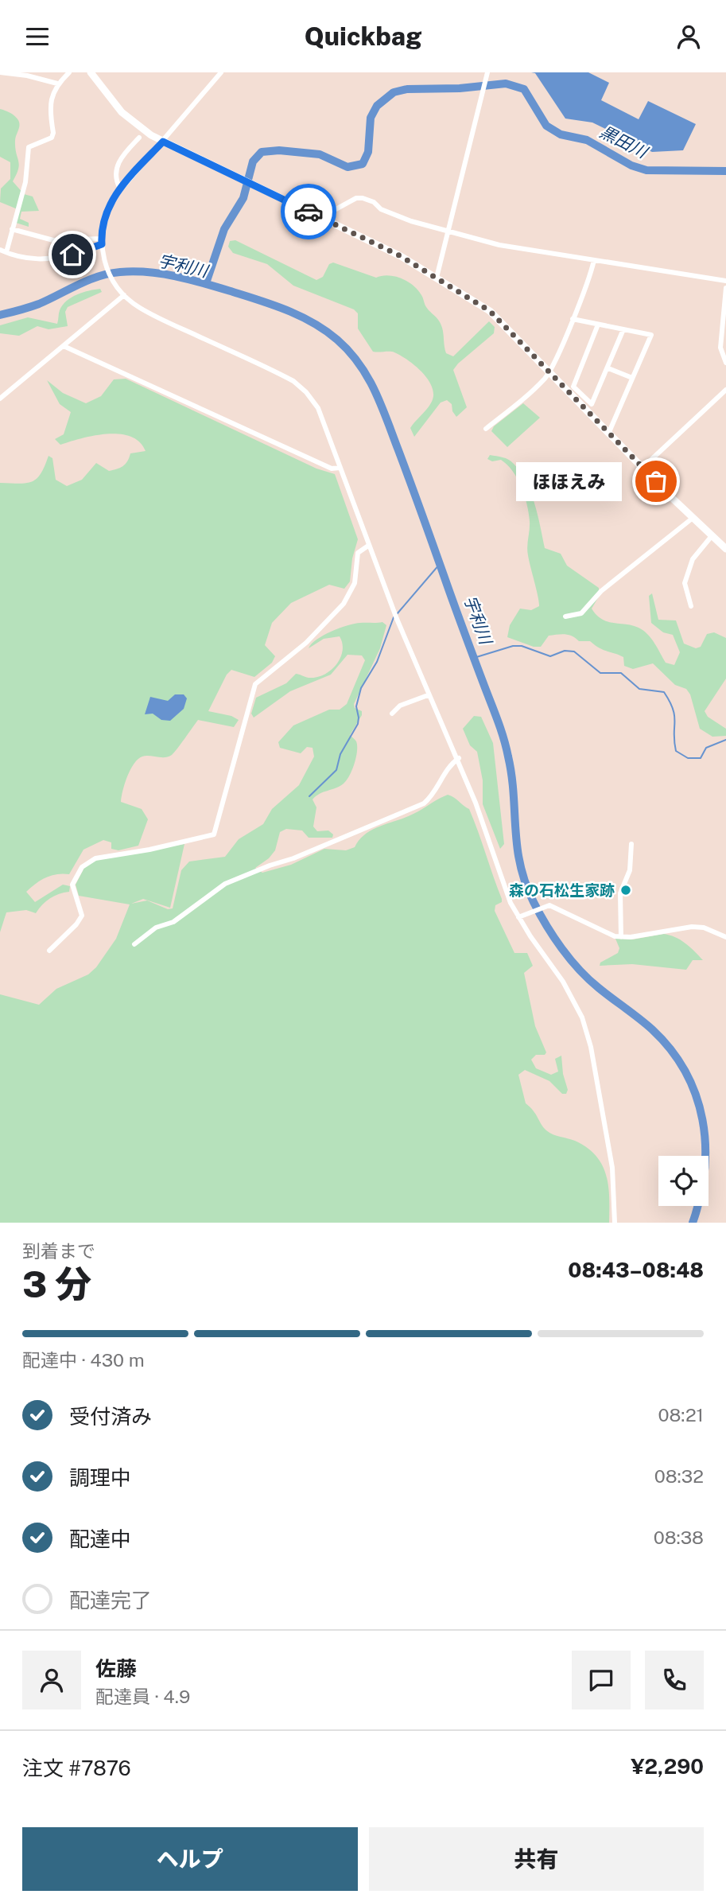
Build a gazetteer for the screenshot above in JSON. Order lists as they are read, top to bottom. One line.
{"water":["黒田川","宇利川"],"places":["ほほえみ","森の石松生家跡"],"page":{"header":"Quickbag","bubble":"ほほえみ","heading":["3 分","到着まで","08:43–08:48"],"panel":["佐藤","配達員 · 4.9","注文 #7876","¥2,290"],"bar":"配達中 · 430 m","list":[["受付済み","08:21"],["調理中","08:32"],["配達中","08:38"],"配達完了"],"buttons":["ヘルプ","共有"]}}
